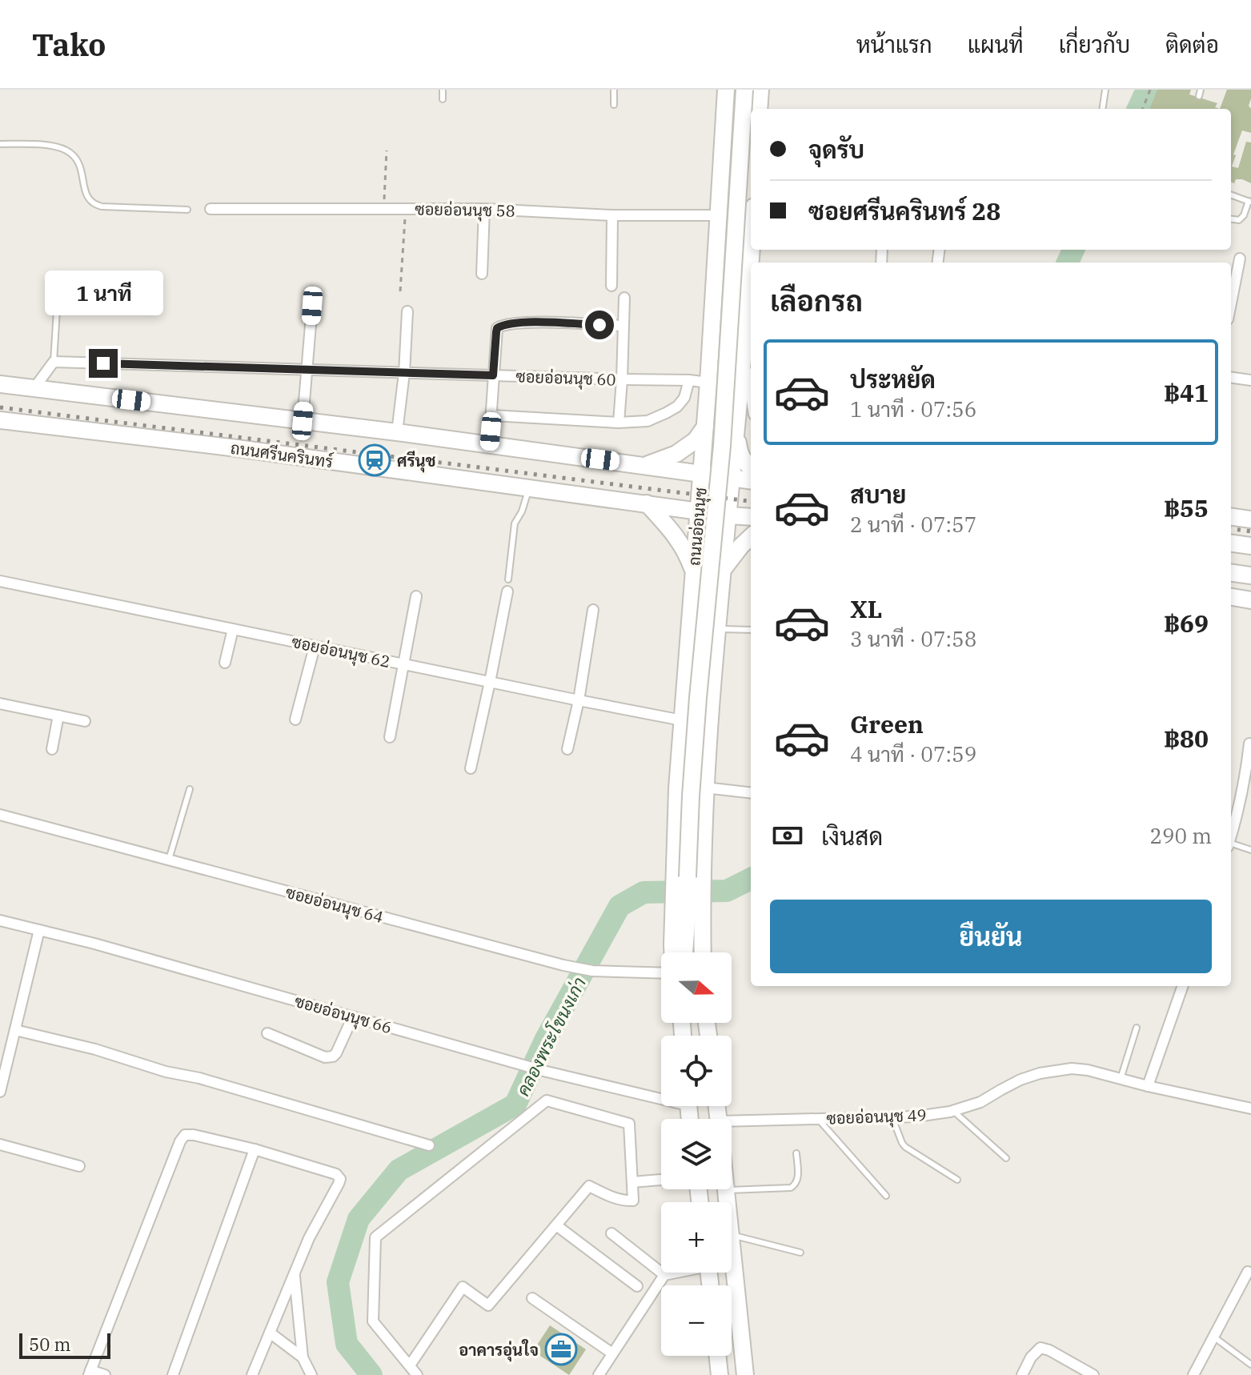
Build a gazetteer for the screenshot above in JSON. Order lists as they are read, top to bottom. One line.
{"streets":{"main road":["ถนนศรีนครินทร์","ถนนอ่อนนุช"],"street":["ซอยอ่อนนุช 58","ซอยอ่อนนุช 60","ซอยอ่อนนุช 62","ซอยอ่อนนุช 64","ซอยอ่อนนุช 66","ซอยอ่อนนุช 49"]},"crossings":[["ซอยอ่อนนุช 58","ถนนอ่อนนุช"],["ซอยอ่อนนุช 60","ถนนอ่อนนุช"],["ถนนศรีนครินทร์","ถนนอ่อนนุช"],["ถนนอ่อนนุช","ซอยอ่อนนุช 62"]],"water":["คลองพระโขนงเก่า"],"places":{"station":["ศรีนุช"],"office":["อาคารอุ่นใจ"]},"scale_bar":"50 m","north":"right","page":{"header":"Tako","nav":["หน้าแรก","แผนที่","เกี่ยวกับ","ติดต่อ"],"banner":["จุดรับ","ซอยศรีนครินทร์ 28"],"heading":"เลือกรถ","bubble":"1 นาที","list":[{"name":"ประหยัด","note":"1 นาที · 07:56","value":"฿41"},{"name":"สบาย","note":"2 นาที · 07:57","value":"฿55"},{"name":"XL","note":"3 นาที · 07:58","value":"฿69"},{"name":"Green","note":"4 นาที · 07:59","value":"฿80"}],"pay":["เงินสด","290 m"],"buttons":"ยืนยัน","map_buttons":["+","−"],"scale":"50 m"}}
